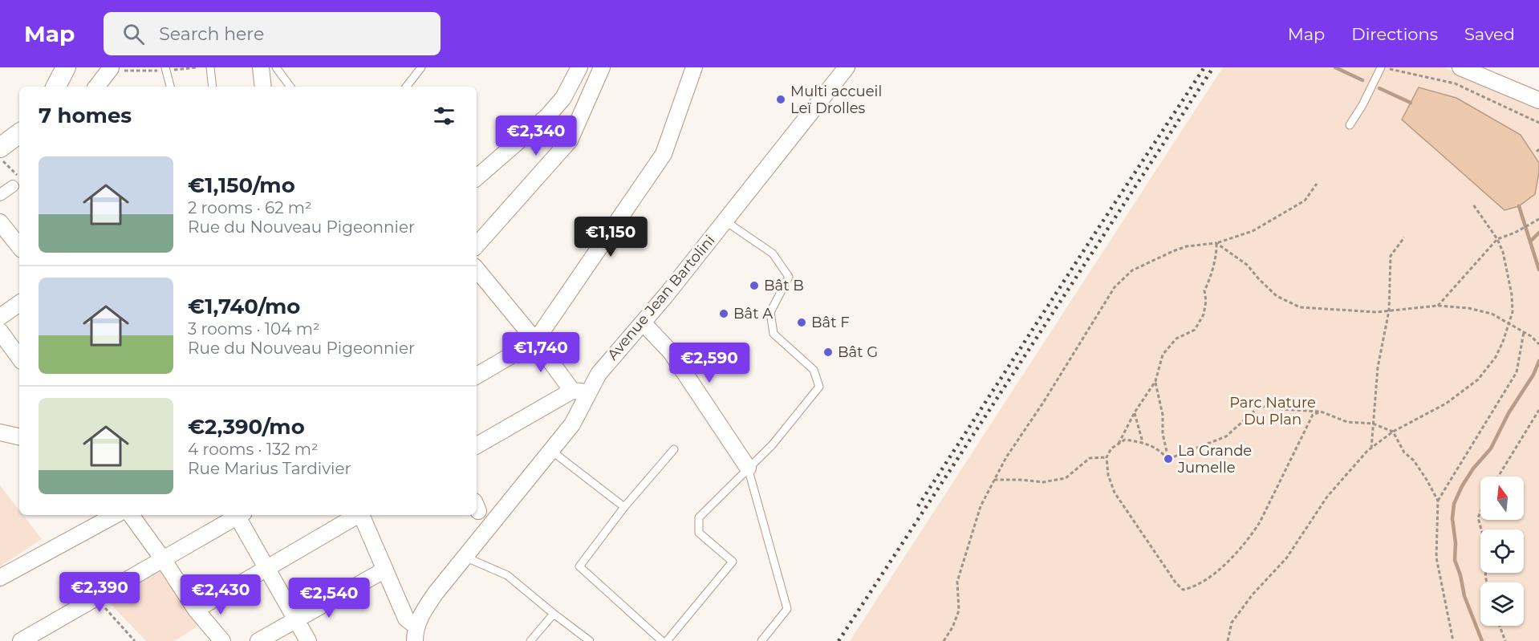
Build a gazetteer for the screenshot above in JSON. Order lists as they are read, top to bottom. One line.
{"streets":{"street":["Avenue Jean Bartolini"]},"parks":["Parc Nature Du Plan"],"places":["Multi accueil Leï Drolles","Bât B","Bât A","Bât F","Bât G","La Grande Jumelle"],"north":"top","page":{"header":"Map","search":"Search here","nav":["Map","Directions","Saved"],"heading":"7 homes","price":["€2,340","€1,150","€1,740","€2,590","€2,390","€2,430","€2,540"],"list":[{"name":"€1,150/mo","note":"2 rooms · 62 m² · Rue du Nouveau Pigeonnier"},{"name":"€1,740/mo","note":"3 rooms · 104 m² · Rue du Nouveau Pigeonnier"},{"name":"€2,390/mo","note":"4 rooms · 132 m² · Rue Marius Tardivier"}]}}
